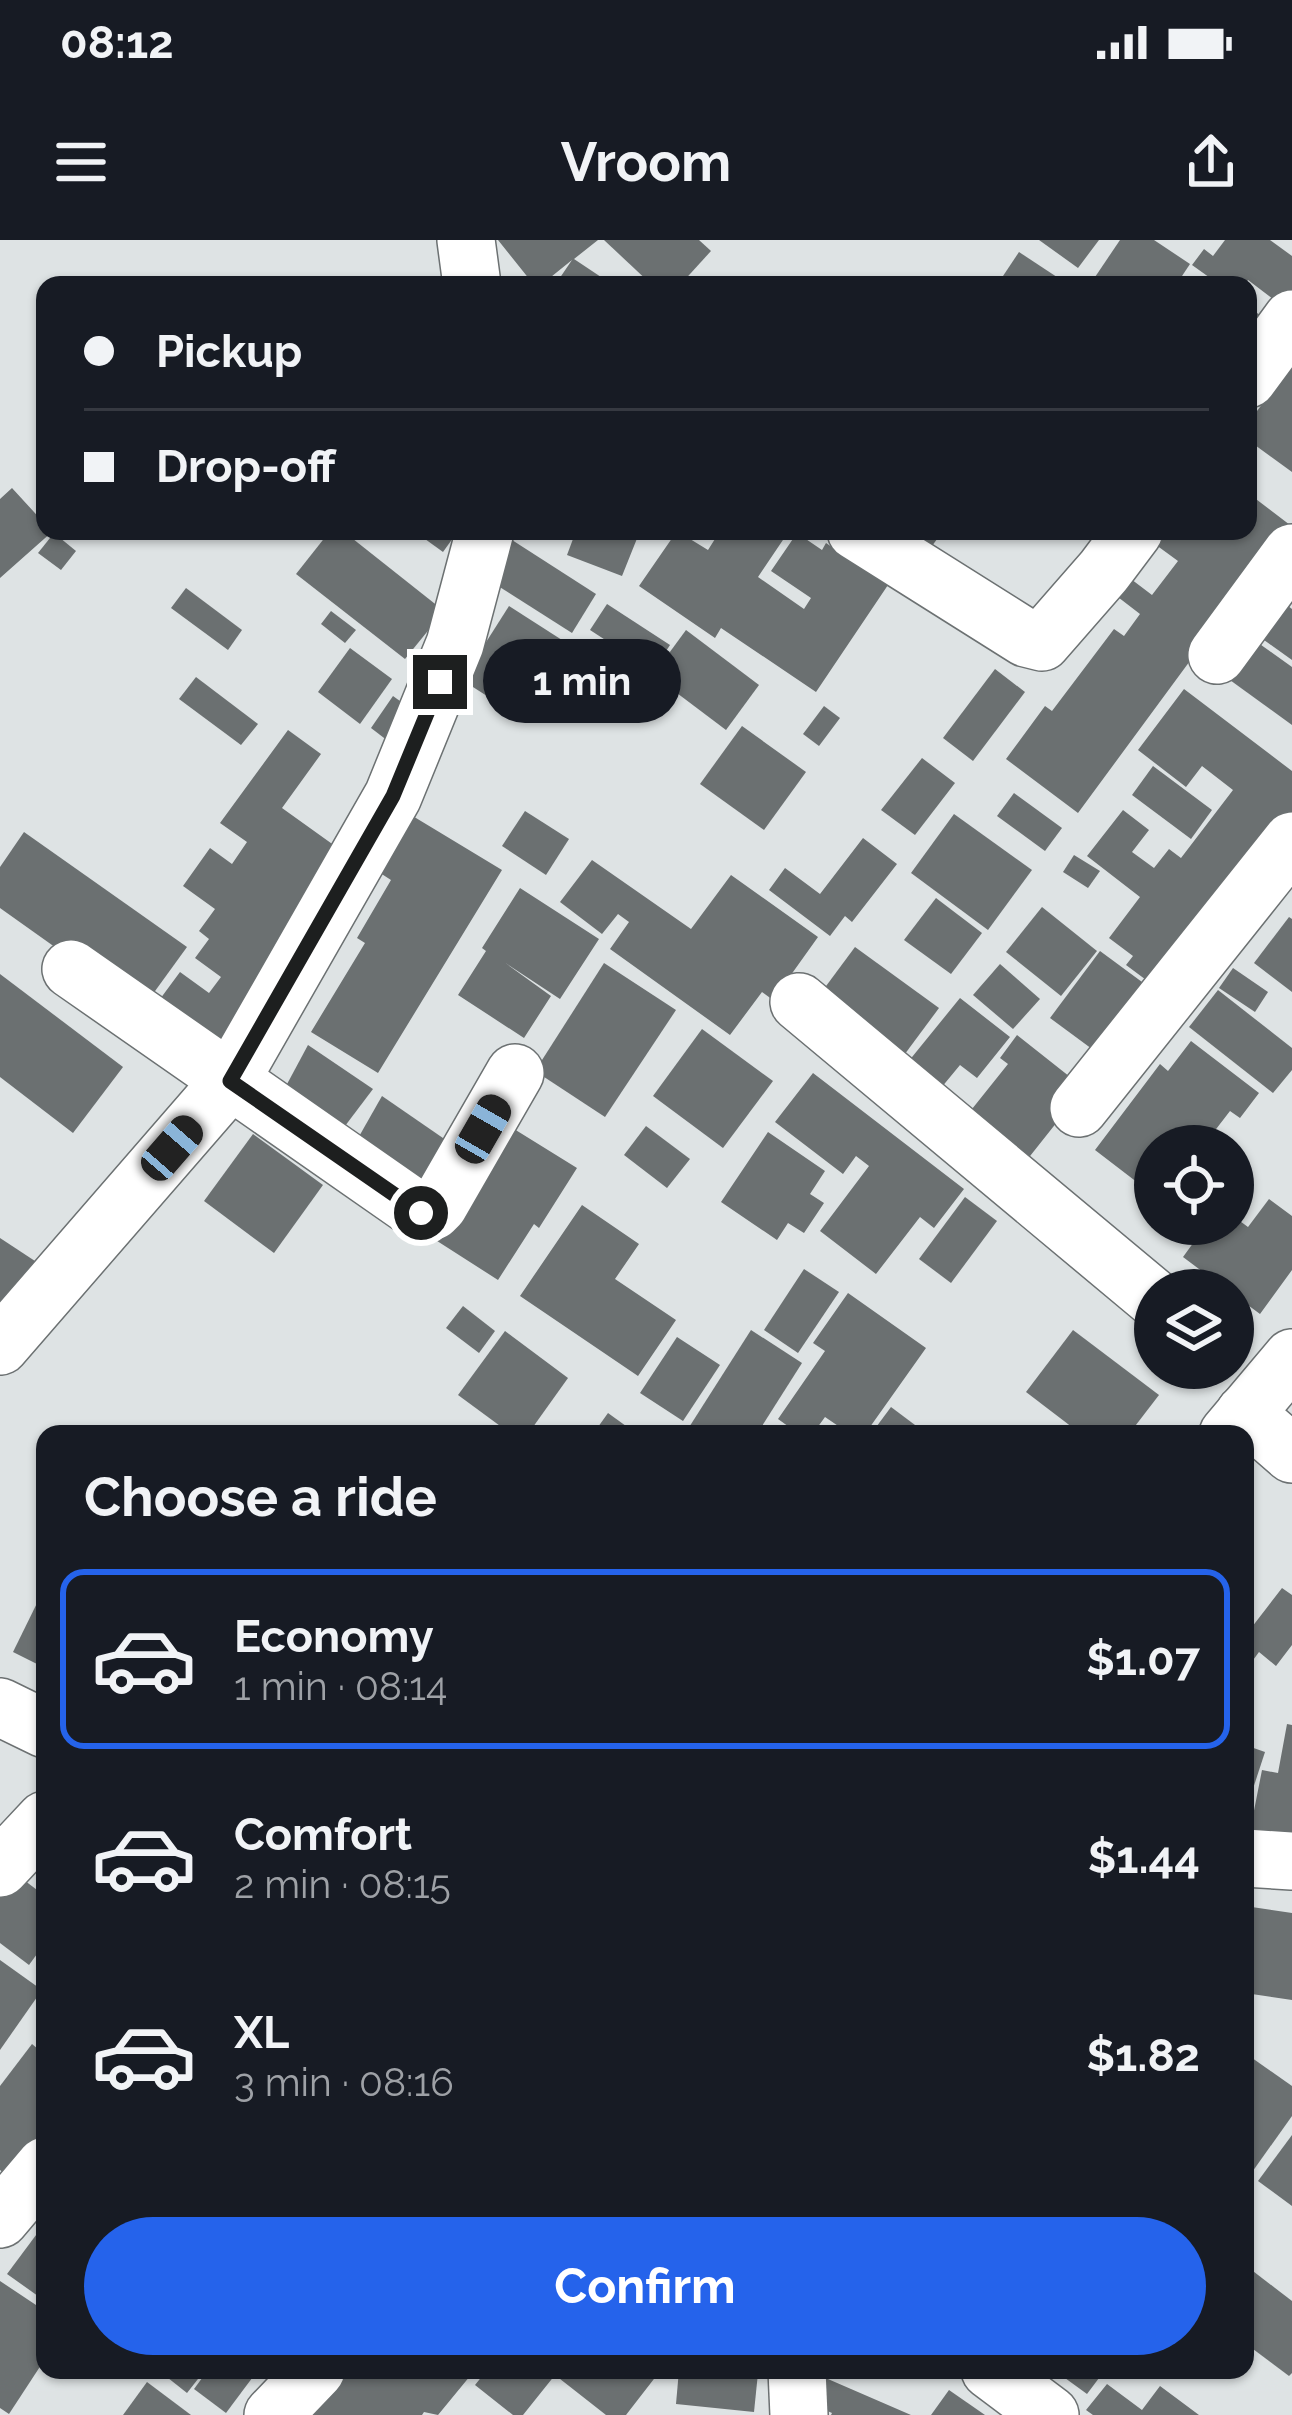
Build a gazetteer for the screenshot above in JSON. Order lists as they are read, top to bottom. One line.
{"page":{"status":"08:12","header":"Vroom","banner":["Pickup","Drop-off"],"bubble":"1 min","heading":"Choose a ride","list":[{"name":"Economy","note":"1 min · 08:14","value":"$1.07"},{"name":"Comfort","note":"2 min · 08:15","value":"$1.44"},{"name":"XL","note":"3 min · 08:16","value":"$1.82"}],"buttons":"Confirm"}}
